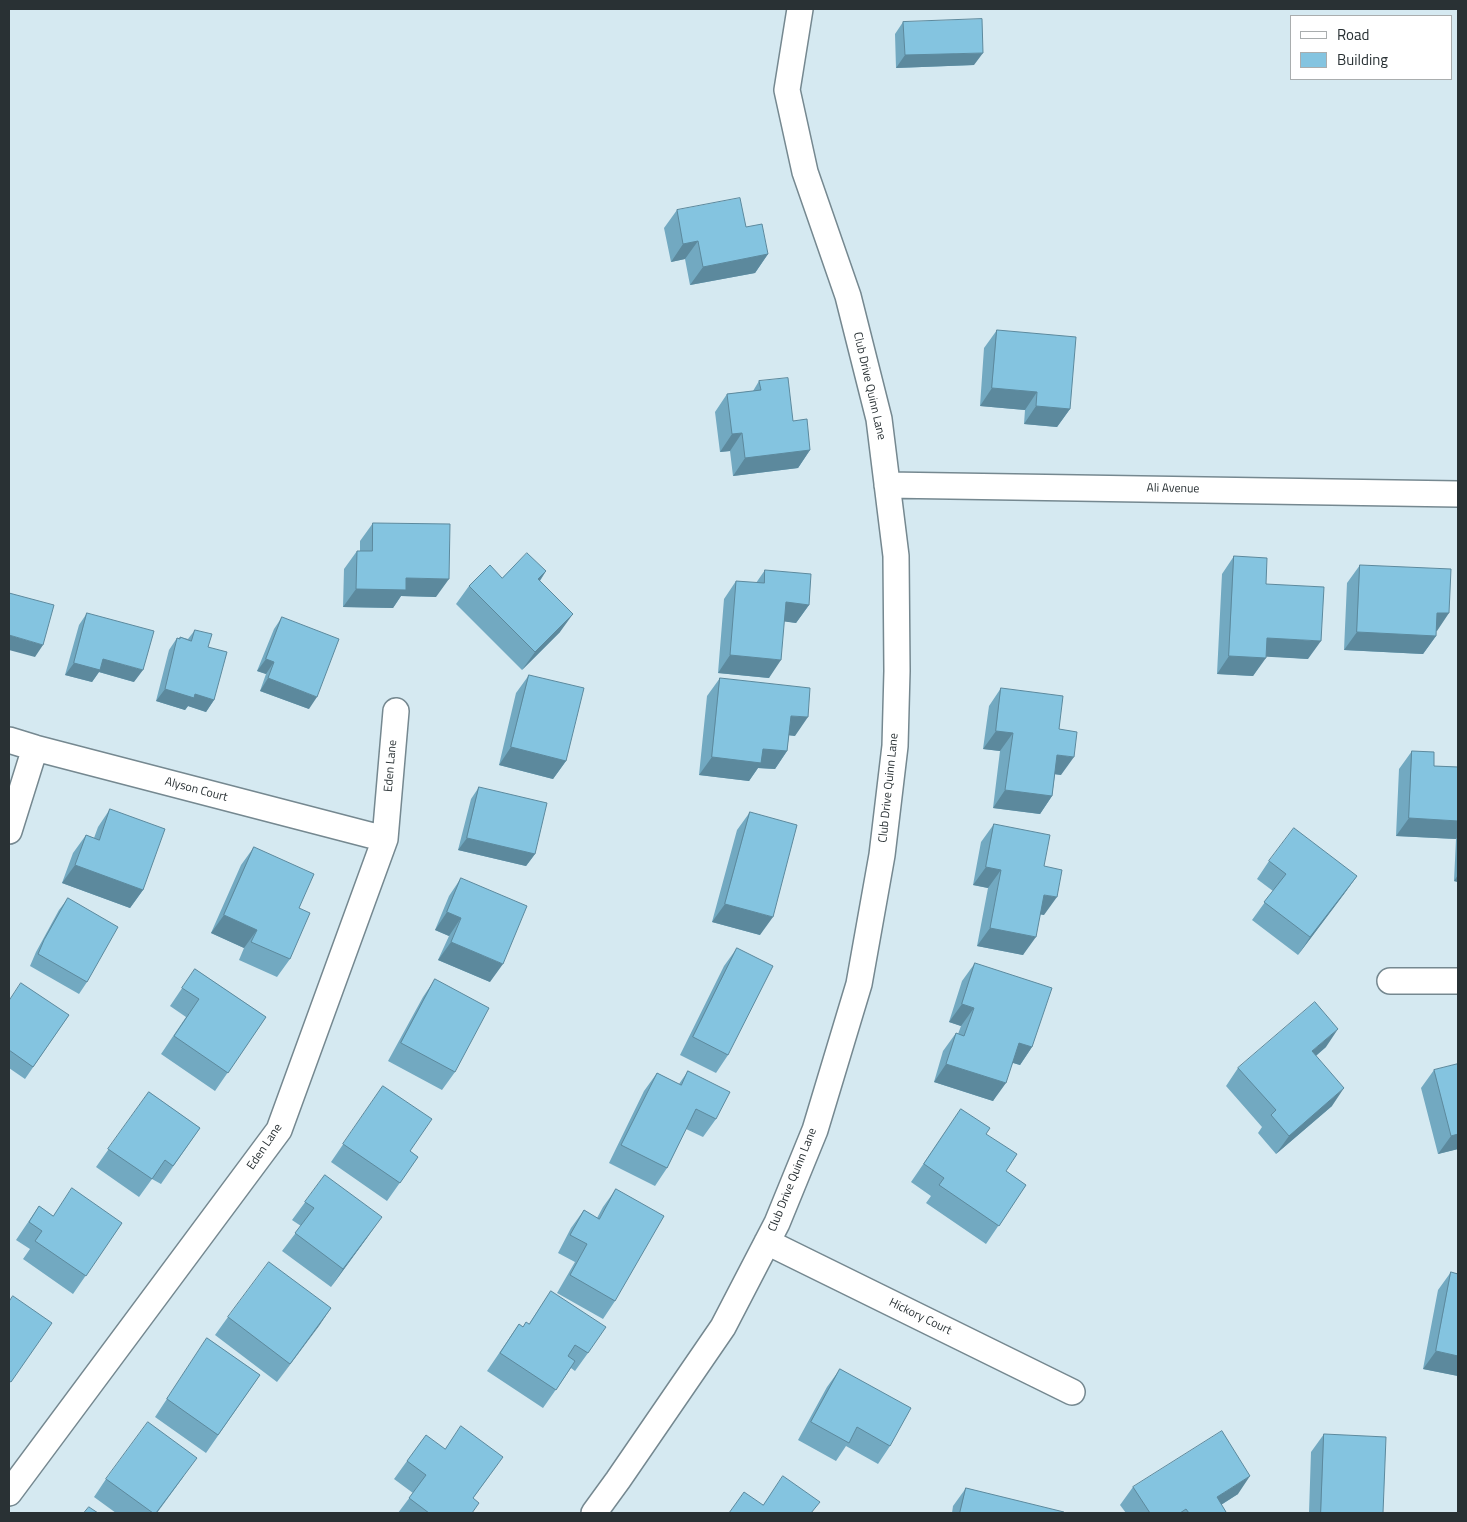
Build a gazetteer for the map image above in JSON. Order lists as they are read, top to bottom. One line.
{"streets":{"street":["Club Drive Quinn Lane","Ali Avenue","Eden Lane","Alyson Court","Hickory Court"]},"crossings":[["Club Drive Quinn Lane","Ali Avenue"],["Club Drive Quinn Lane","Hickory Court"],["Eden Lane","Alyson Court"]],"legend":["Road","Building"]}
